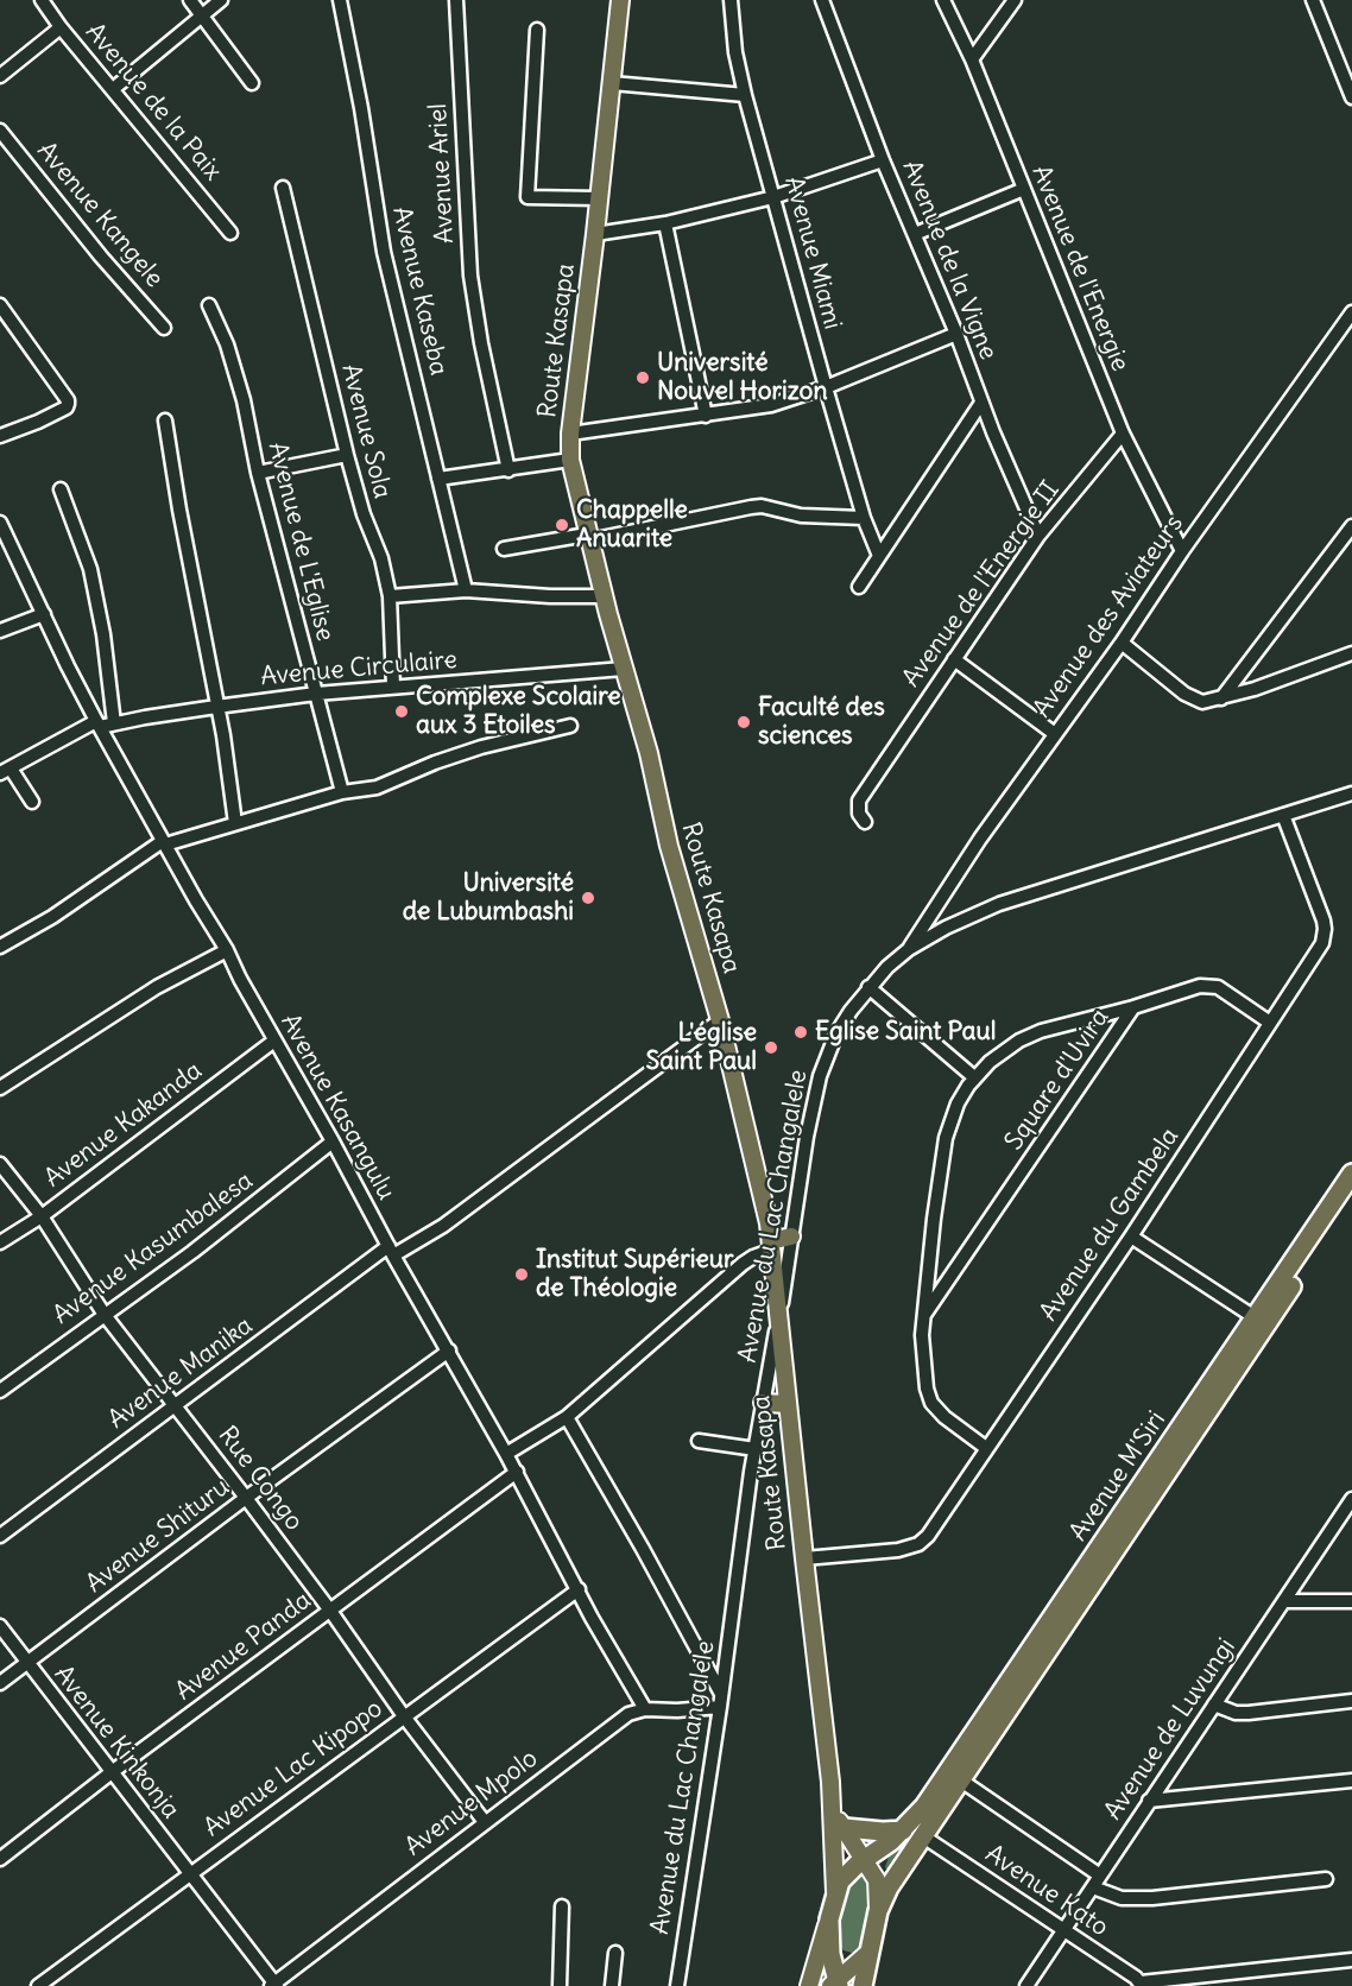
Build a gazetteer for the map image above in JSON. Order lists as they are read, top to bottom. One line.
{"streets":{"highway":["Avenue M'Siri"],"main road":["Route Kasapa"],"street":["Avenue de la Paix","Avenue Ariel","Avenue Kangele","Avenue Miami","Avenue de la Vigne","Avenue de l'Energie","Avenue Kaseba","Avenue Sola","Avenue de L'Eglise","Avenue de l'Energie II","Avenue des Aviateurs","Avenue Circulaire","Square d'Uvira","Avenue Kasangulu","Avenue Kakanda","Avenue du Lac Changalele","Avenue du Gambela","Avenue Kasumbalesa","Avenue Manika","Rue Congo","Avenue Shituru","Avenue Panda","Avenue de Luvungi","Avenue Kinkonja","Avenue Lac Kipopo","Avenue Mpolo","Avenue Kato"]},"crossings":[["Avenue de la Vigne","Avenue de l'Energie II"],["Avenue de l'Energie","Avenue de l'Energie II"],["Avenue de l'Energie","Avenue des Aviateurs"],["Route Kasapa","Avenue Circulaire"],["Route Kasapa","Avenue du Lac Changalele"],["Route Kasapa","Avenue du Gambela"],["Route Kasapa","Avenue Manika"],["Route Kasapa","Avenue M'Siri"],["Avenue Sola","Avenue Circulaire"],["Avenue de L'Eglise","Avenue Circulaire"],["Avenue des Aviateurs","Avenue du Lac Changalele"],["Avenue Circulaire","Avenue Kasangulu"],["Avenue Kasangulu","Avenue Kakanda"],["Avenue Kasangulu","Avenue Kasumbalesa"],["Avenue Kasangulu","Avenue Manika"],["Avenue Kasangulu","Avenue Shituru"],["Avenue Kasangulu","Avenue Panda"],["Avenue Kasangulu","Avenue Lac Kipopo"],["Avenue Kasangulu","Avenue Mpolo"],["Avenue Kakanda","Rue Congo"],["Avenue du Lac Changalele","Avenue du Gambela"],["Avenue du Lac Changalele","Avenue Mpolo"],["Avenue Kasumbalesa","Rue Congo"],["Avenue Manika","Rue Congo"],["Avenue M'Siri","Avenue Kato"],["Rue Congo","Avenue Shituru"],["Rue Congo","Avenue Panda"],["Rue Congo","Avenue Lac Kipopo"],["Rue Congo","Avenue Mpolo"],["Avenue Shituru","Avenue Kinkonja"],["Avenue Panda","Avenue Kinkonja"],["Avenue de Luvungi","Avenue Kato"],["Avenue Kinkonja","Avenue Lac Kipopo"],["Avenue Kinkonja","Avenue Mpolo"]],"places":["Université Nouvel Horizon","Chappelle Anuarite","Complexe Scolaire aux 3 Etoiles","Faculté des sciences","Université de Lubumbashi","Eglise Saint Paul","L'église Saint Paul","Institut Supérieur de Théologie"]}
